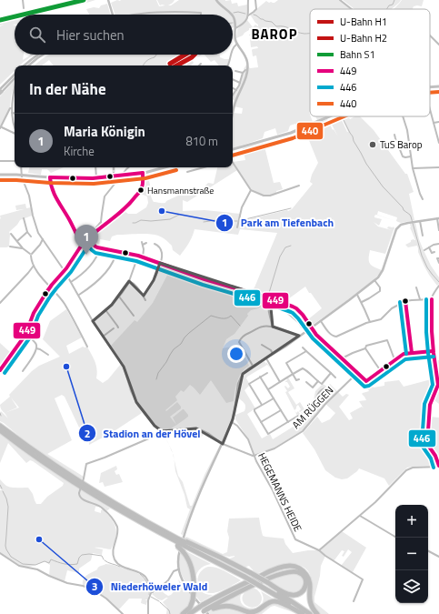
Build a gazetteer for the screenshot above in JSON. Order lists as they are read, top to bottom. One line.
{"streets":{"street":["AM RÜGGEN","HEGEMANNS HEIDE"]},"crossings":[["AM RÜGGEN","HEGEMANNS HEIDE"]],"districts":["BAROP"],"places":["TuS Barop","Hansmannstraße","Park am Tiefenbach","Stadion an der Hövel","Niederhöweler Wald"],"lines":["rail line S1","metro line H1","metro line H2","transit line 440","transit line 449","transit line 446"],"legend":["U-Bahn H1","U-Bahn H2","Bahn S1","449","446","440"],"page":{"search":"Hier suchen","heading":"In der Nähe","list":[{"mark":"1","name":"Maria Königin","note":"Kirche","value":"810 m"}],"pins":"1","map_buttons":["+","−"]}}
